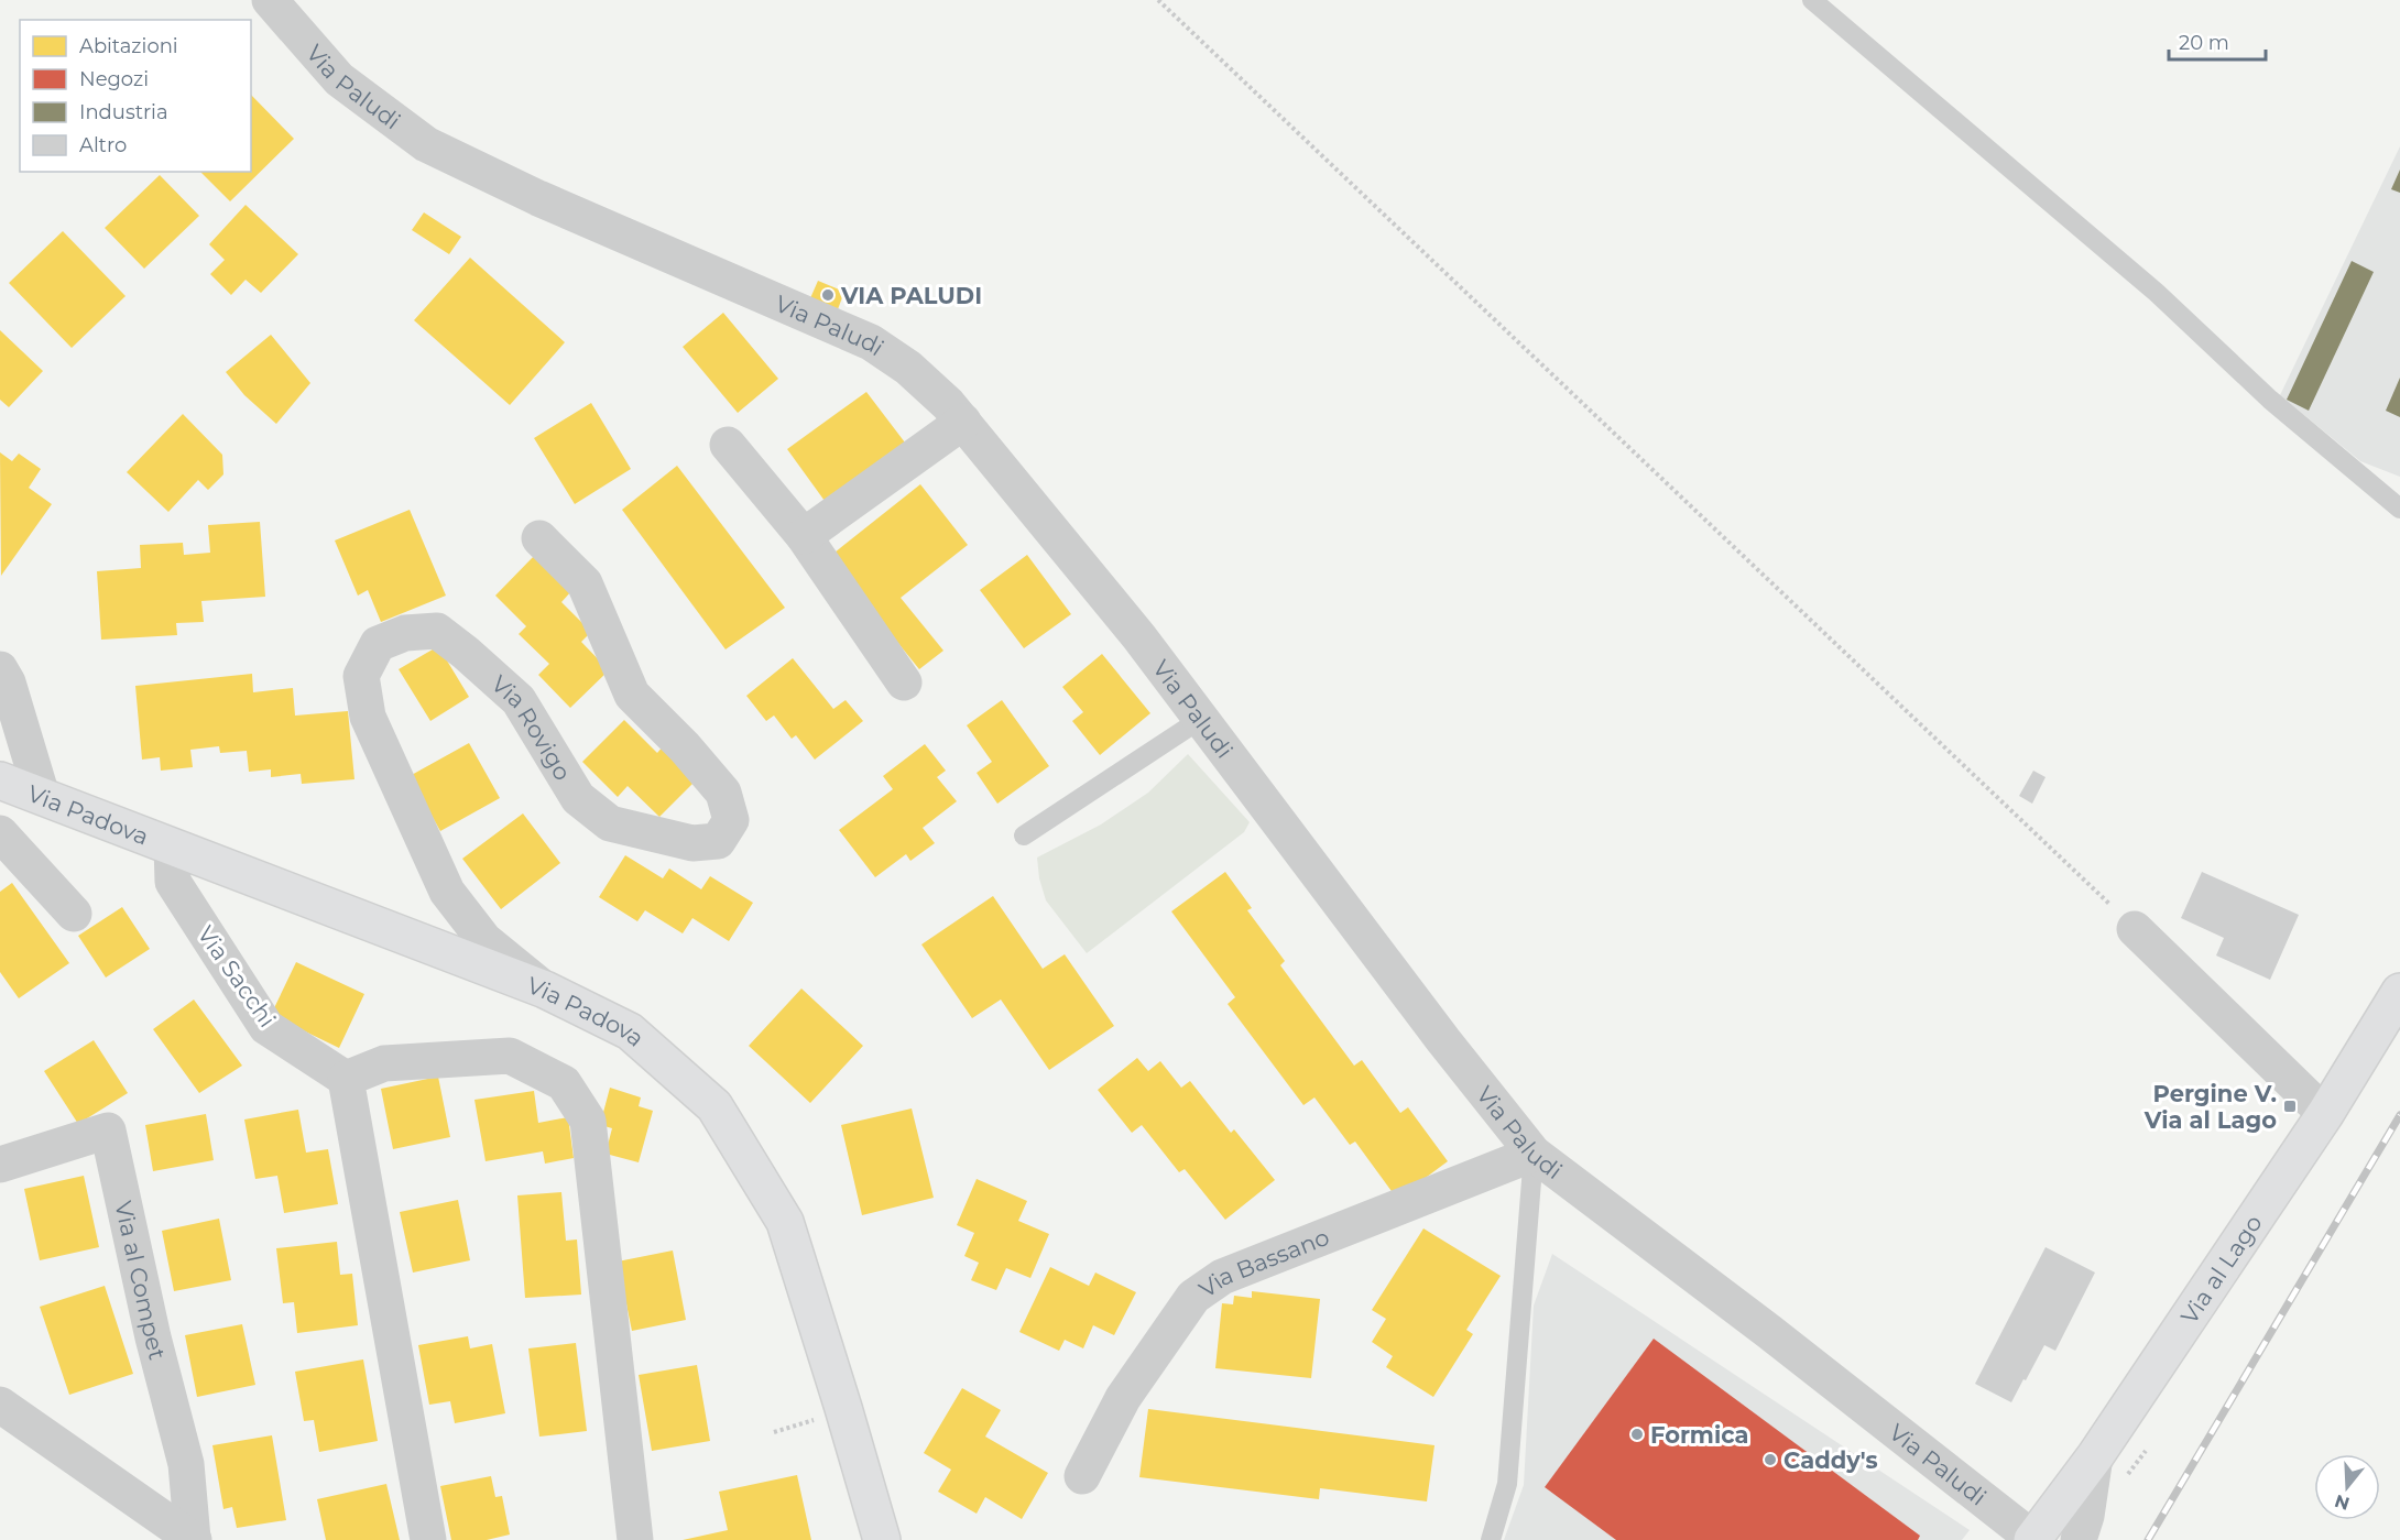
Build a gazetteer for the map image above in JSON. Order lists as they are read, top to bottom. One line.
{"streets":{"main road":["Via Padova","Via al Lago"],"street":["Via Paludi","Via Rovigo","Via Sacchi","Via Bassano","Via al Compet"]},"crossings":[["Via Paludi","Via Bassano"],["Via Paludi","Via al Lago"],["Via Rovigo","Via Padova"],["Via Padova","Via Sacchi"]],"places":{"other":["VIA PALUDI","Formica","Caddy's"],"transit":["Pergine V. Via al Lago"]},"legend":["Abitazioni","Negozi","Industria","Altro"],"scale_bar":"20 m","north":"bottom"}
